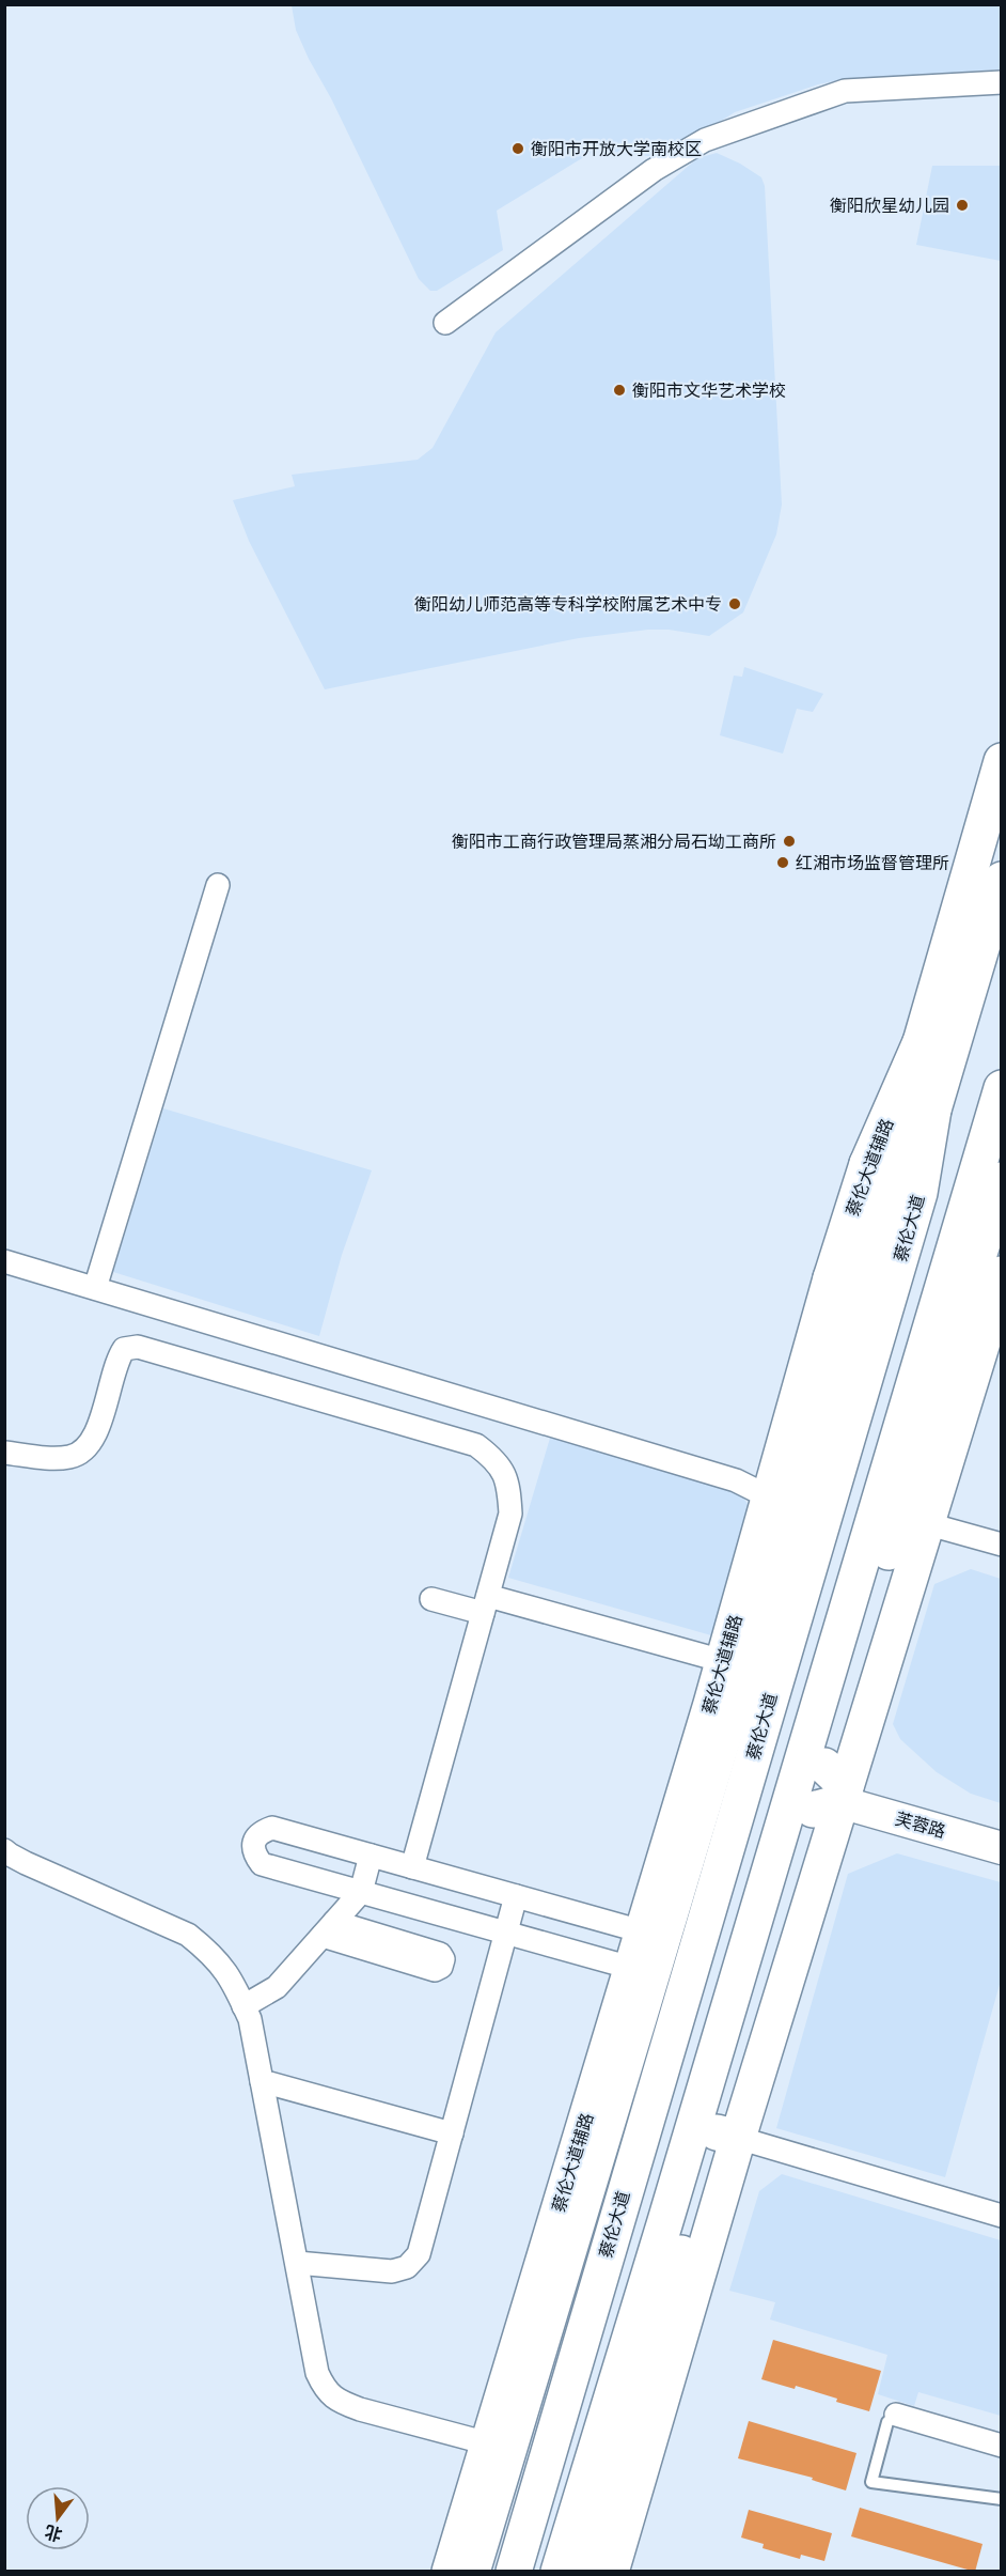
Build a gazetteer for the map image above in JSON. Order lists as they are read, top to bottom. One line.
{"streets":{"main road":["蔡伦大道辅路","蔡伦大道"],"street":["芙蓉路"]},"places":["衡阳市开放大学南校区","衡阳欣星幼儿园","衡阳市文华艺术学校","衡阳幼儿师范高等专科学校附属艺术中专","衡阳市工商行政管理局蒸湘分局石坳工商所","红湘市场监督管理所"],"north":"bottom"}
